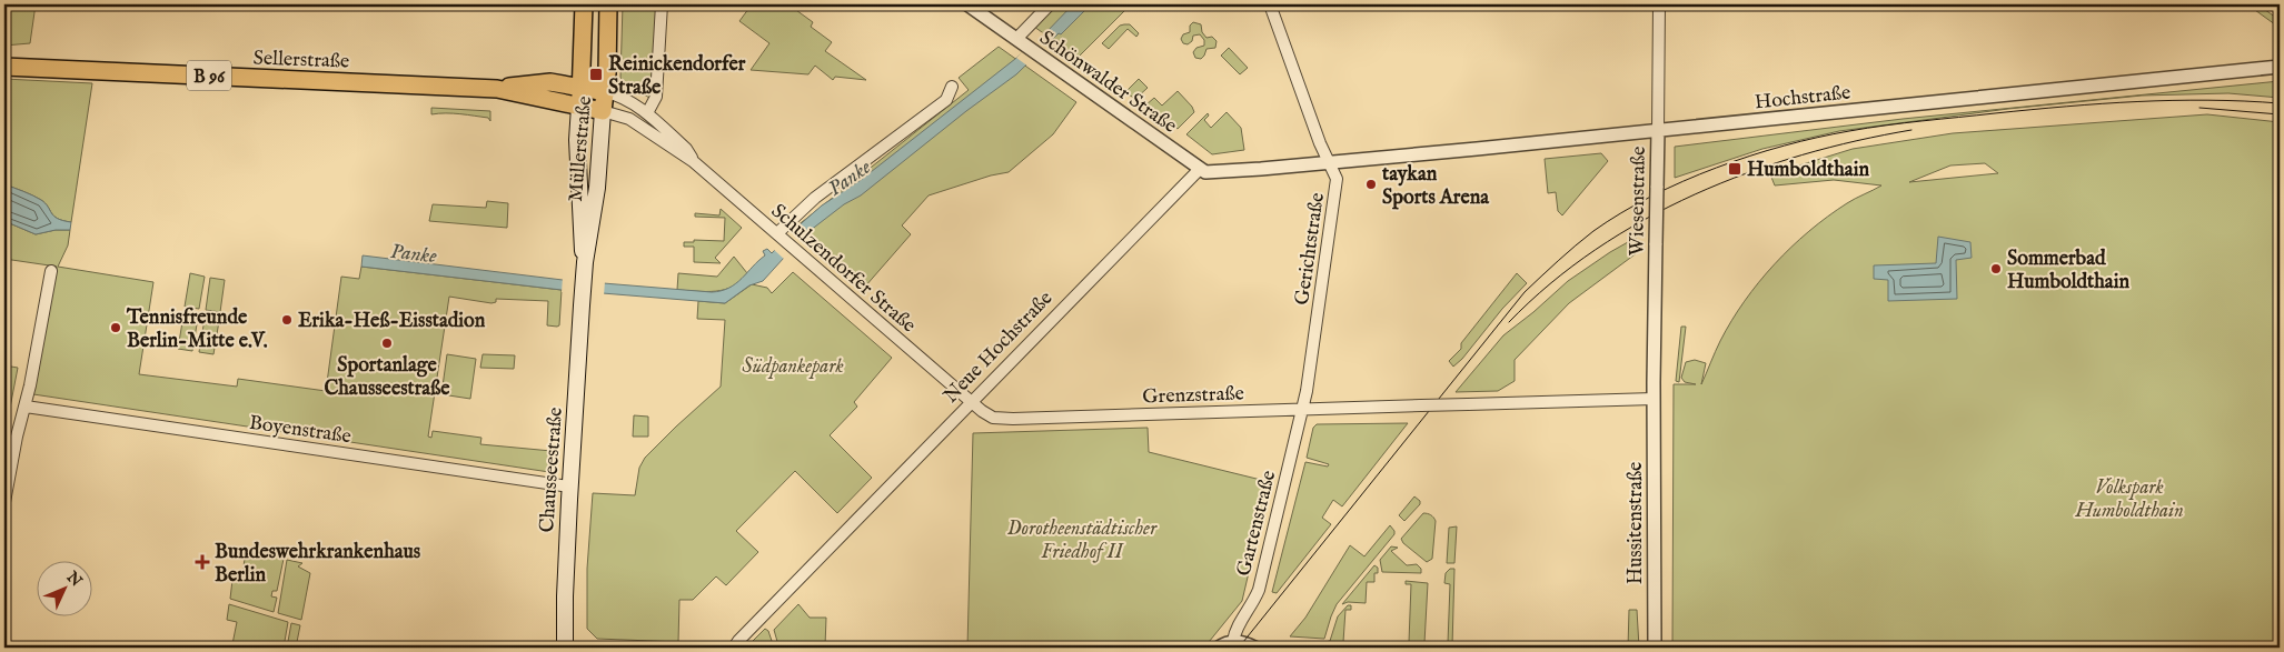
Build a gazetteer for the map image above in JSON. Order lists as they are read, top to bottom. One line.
{"streets":{"main road":["Sellerstraße","B 96","Müllerstraße","Chausseestraße"],"street":["Schönwalder Straße","Hochstraße","Wiesenstraße","Gerichtstraße","Schulzendorfer Straße","Neue Hochstraße","Grenzstraße","Boyenstraße","Gartenstraße","Hussitenstraße"]},"crossings":[["Sellerstraße","Müllerstraße"],["Sellerstraße","Schulzendorfer Straße"],["Schönwalder Straße","Neue Hochstraße"],["Hochstraße","Wiesenstraße"],["Hochstraße","Gerichtstraße"],["Müllerstraße","Schulzendorfer Straße"],["Müllerstraße","Chausseestraße"],["Wiesenstraße","Grenzstraße"],["Wiesenstraße","Hussitenstraße"],["Gerichtstraße","Grenzstraße"],["Gerichtstraße","Gartenstraße"],["Schulzendorfer Straße","Neue Hochstraße"],["Schulzendorfer Straße","Grenzstraße"],["Neue Hochstraße","Grenzstraße"],["Grenzstraße","Gartenstraße"],["Grenzstraße","Hussitenstraße"],["Boyenstraße","Chausseestraße"]],"water":["Panke"],"parks":["Südpankepark","Volkspark Humboldthain","Dorotheenstädtischer Friedhof II"],"places":{"transit":["Reinickendorfer Straße","Humboldthain"],"other":["taykan Sports Arena","Sommerbad Humboldthain","Erika-Heß-Eisstadion","Tennisfreunde Berlin-Mitte e.V.","Sportanlage Chausseestraße"],"health":["Bundeswehrkrankenhaus Berlin"]},"north":"top right"}
